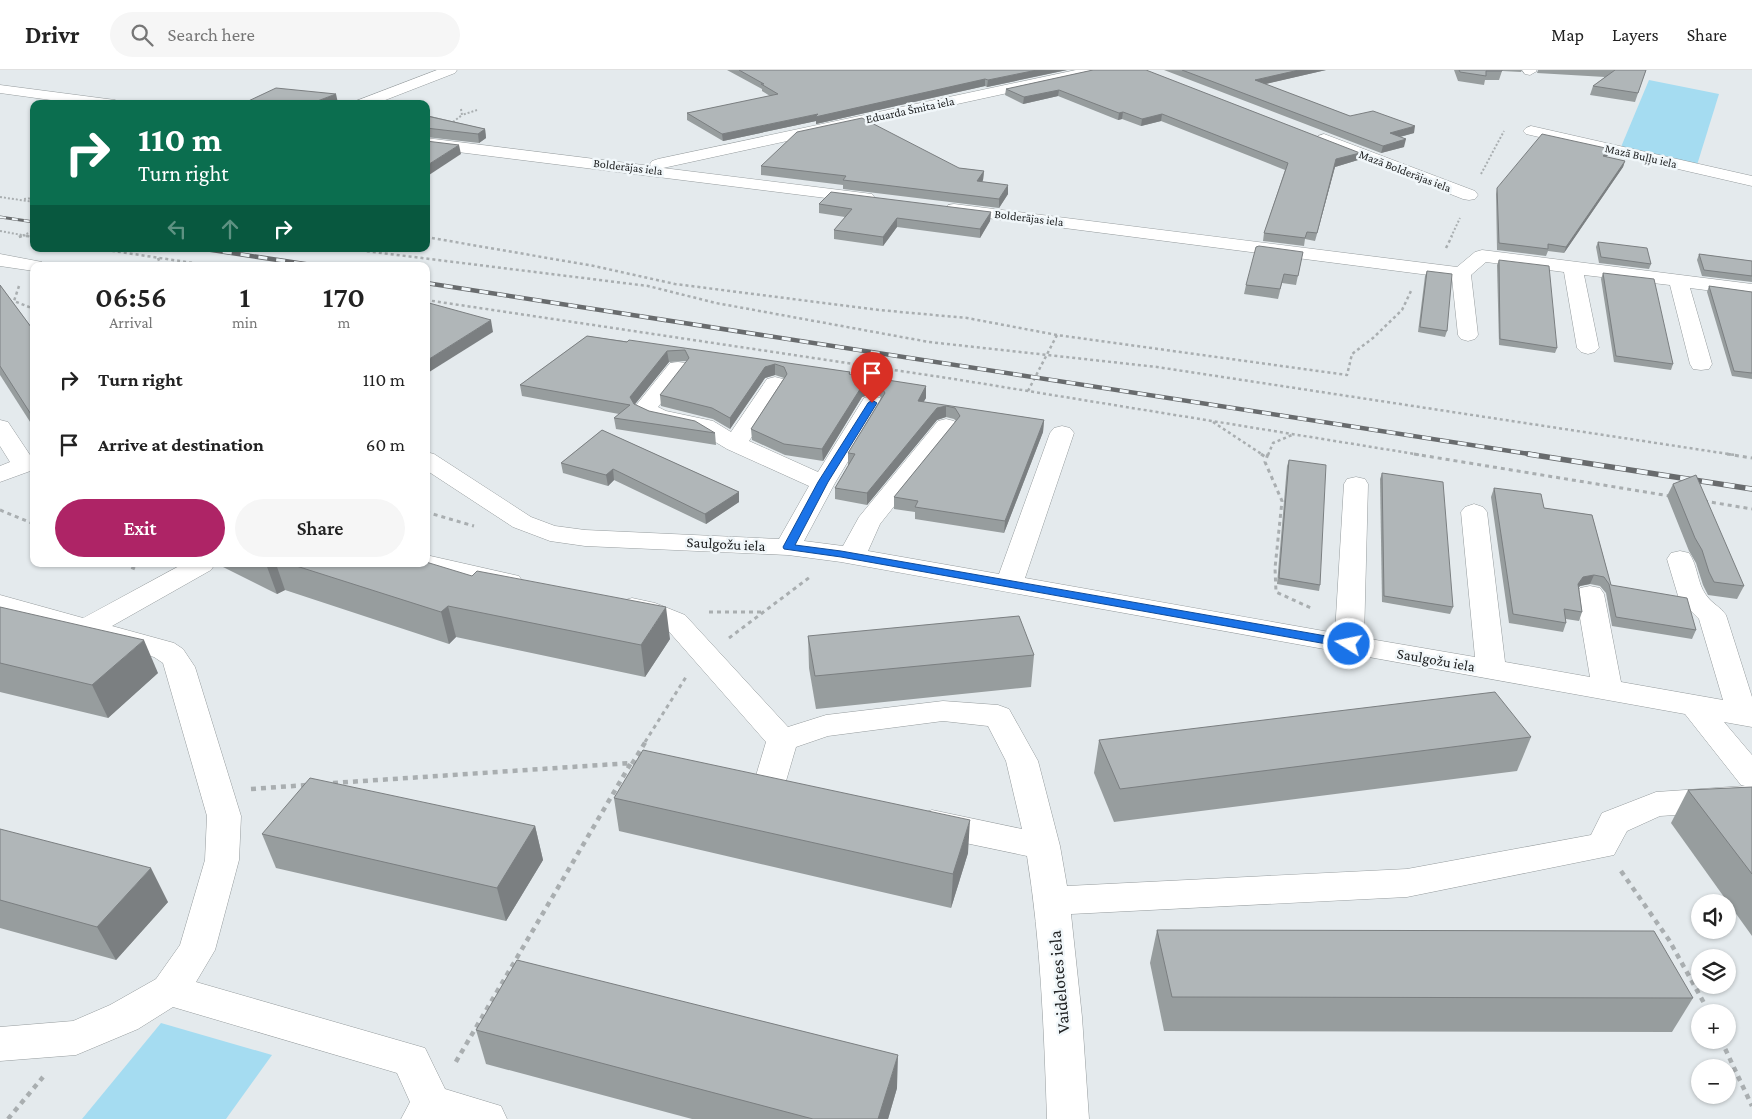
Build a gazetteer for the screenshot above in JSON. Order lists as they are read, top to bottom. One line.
{"streets":{"street":["Eduarda Šmita iela","Mazā Buļļu iela","Bolderājas iela","Mazā Bolderājas iela","Saulgožu iela","Vaidelotes iela"]},"crossings":[["Eduarda Šmita iela","Bolderājas iela"]],"page":{"header":"Drivr","search":"Search here","nav":["Map","Layers","Share"],"turn":["110 m","Turn right"],"eta":["06:56","Arrival","1","min","170","m"],"list":[{"name":"Turn right","value":"110 m"},{"name":"Arrive at destination","value":"60 m"}],"buttons":["Exit","Share"],"map_buttons":["+","−"]}}
